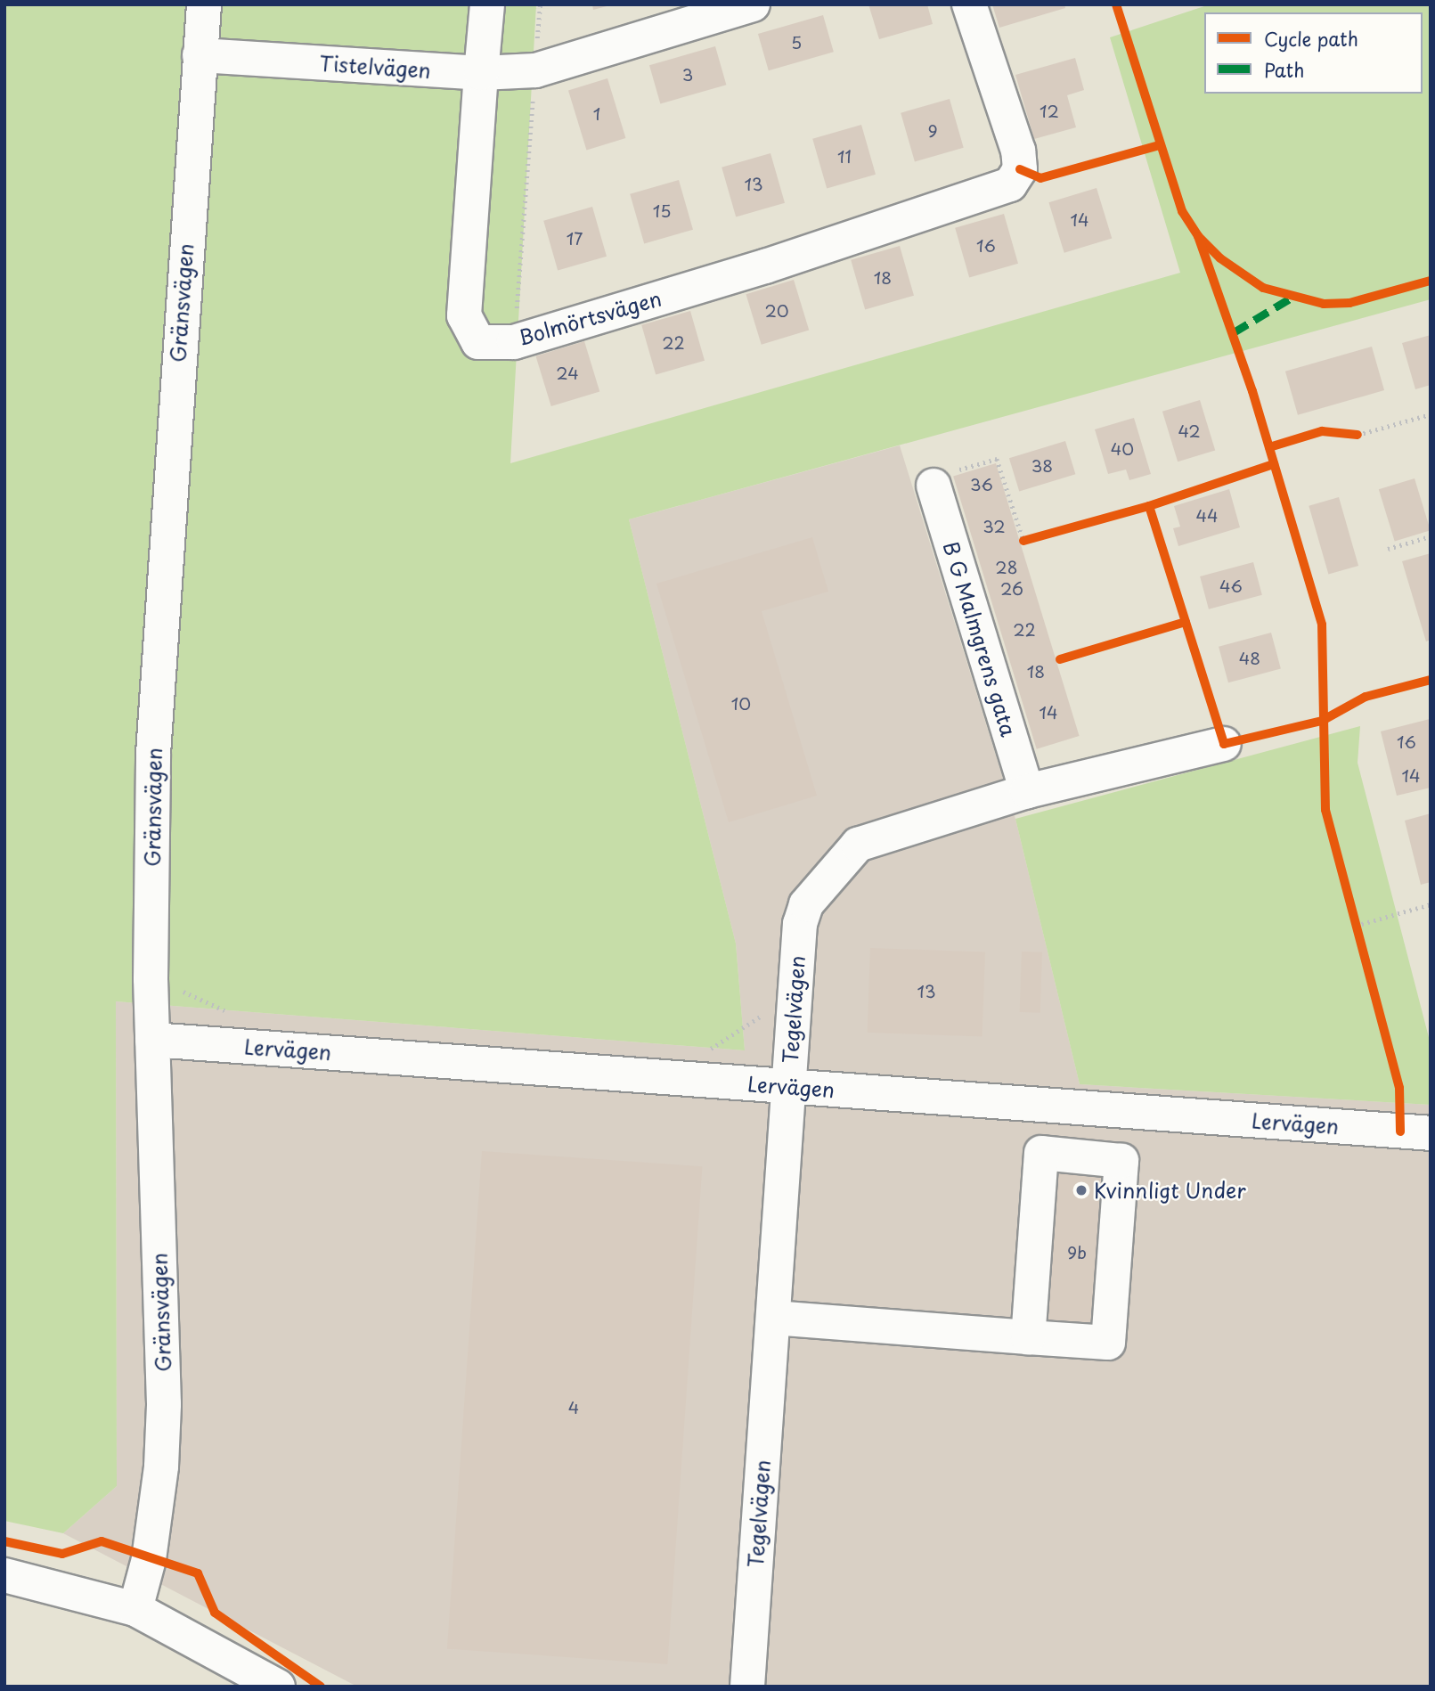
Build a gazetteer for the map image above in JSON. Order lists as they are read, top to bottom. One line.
{"streets":{"street":["Tistelvägen","Gränsvägen","Bolmörtsvägen","B G Malmgrens gata","Tegelvägen","Lervägen"]},"crossings":[["Tistelvägen","Gränsvägen"],["Tistelvägen","Bolmörtsvägen"],["Gränsvägen","Lervägen"],["B G Malmgrens gata","Tegelvägen"],["Tegelvägen","Lervägen"]],"places":["Kvinnligt Under"],"house_numbers":["5","3","12","1","9","11","13","15","14","17","16","18","20","22","24","42","40","38","36","44","32","28","46","26","22","48","18","10","14","16","14","13","9b","4"],"legend":["Cycle path","Path"]}
